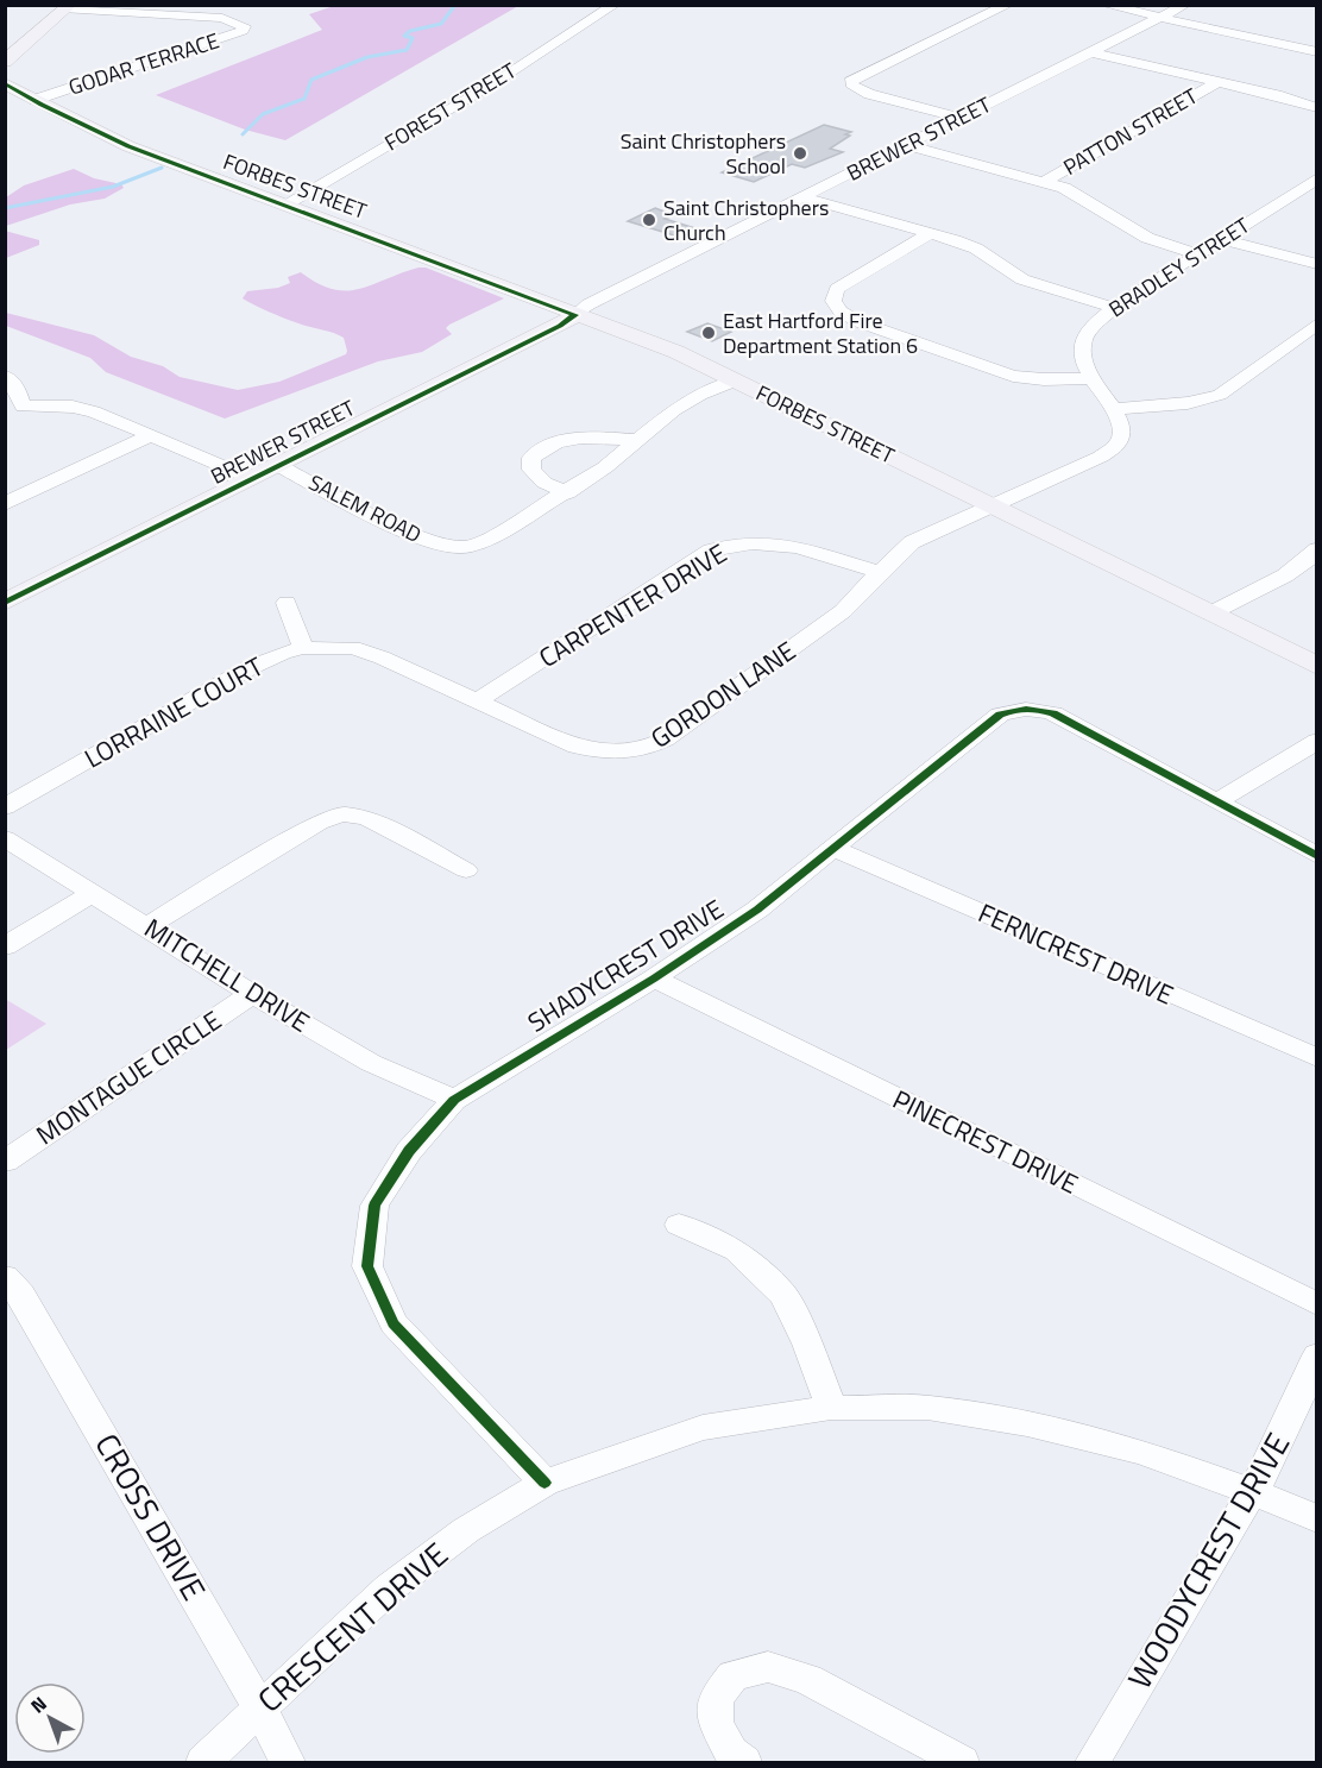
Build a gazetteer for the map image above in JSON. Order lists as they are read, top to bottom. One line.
{"streets":{"main road":["BREWER STREET","FORBES STREET"],"street":["GODAR TERRACE","FOREST STREET","PATTON STREET","BRADLEY STREET","SALEM ROAD","CARPENTER DRIVE","GORDON LANE","LORRAINE COURT","FERNCREST DRIVE","SHADYCREST DRIVE","MITCHELL DRIVE","MONTAGUE CIRCLE","PINECREST DRIVE","CROSS DRIVE","WOODYCREST DRIVE","CRESCENT DRIVE"]},"crossings":[["GODAR TERRACE","FORBES STREET"],["FOREST STREET","FORBES STREET"],["BREWER STREET","FORBES STREET"],["BREWER STREET","SALEM ROAD"],["FORBES STREET","BRADLEY STREET"],["FORBES STREET","SALEM ROAD"],["FORBES STREET","GORDON LANE"],["BRADLEY STREET","GORDON LANE"],["CARPENTER DRIVE","GORDON LANE"],["GORDON LANE","LORRAINE COURT"],["FERNCREST DRIVE","SHADYCREST DRIVE"],["SHADYCREST DRIVE","MITCHELL DRIVE"],["SHADYCREST DRIVE","PINECREST DRIVE"],["SHADYCREST DRIVE","CRESCENT DRIVE"],["MITCHELL DRIVE","MONTAGUE CIRCLE"],["CROSS DRIVE","CRESCENT DRIVE"],["WOODYCREST DRIVE","CRESCENT DRIVE"]],"places":["Saint Christophers School","Saint Christophers Church","East Hartford Fire Department Station 6"],"north":"top left"}
